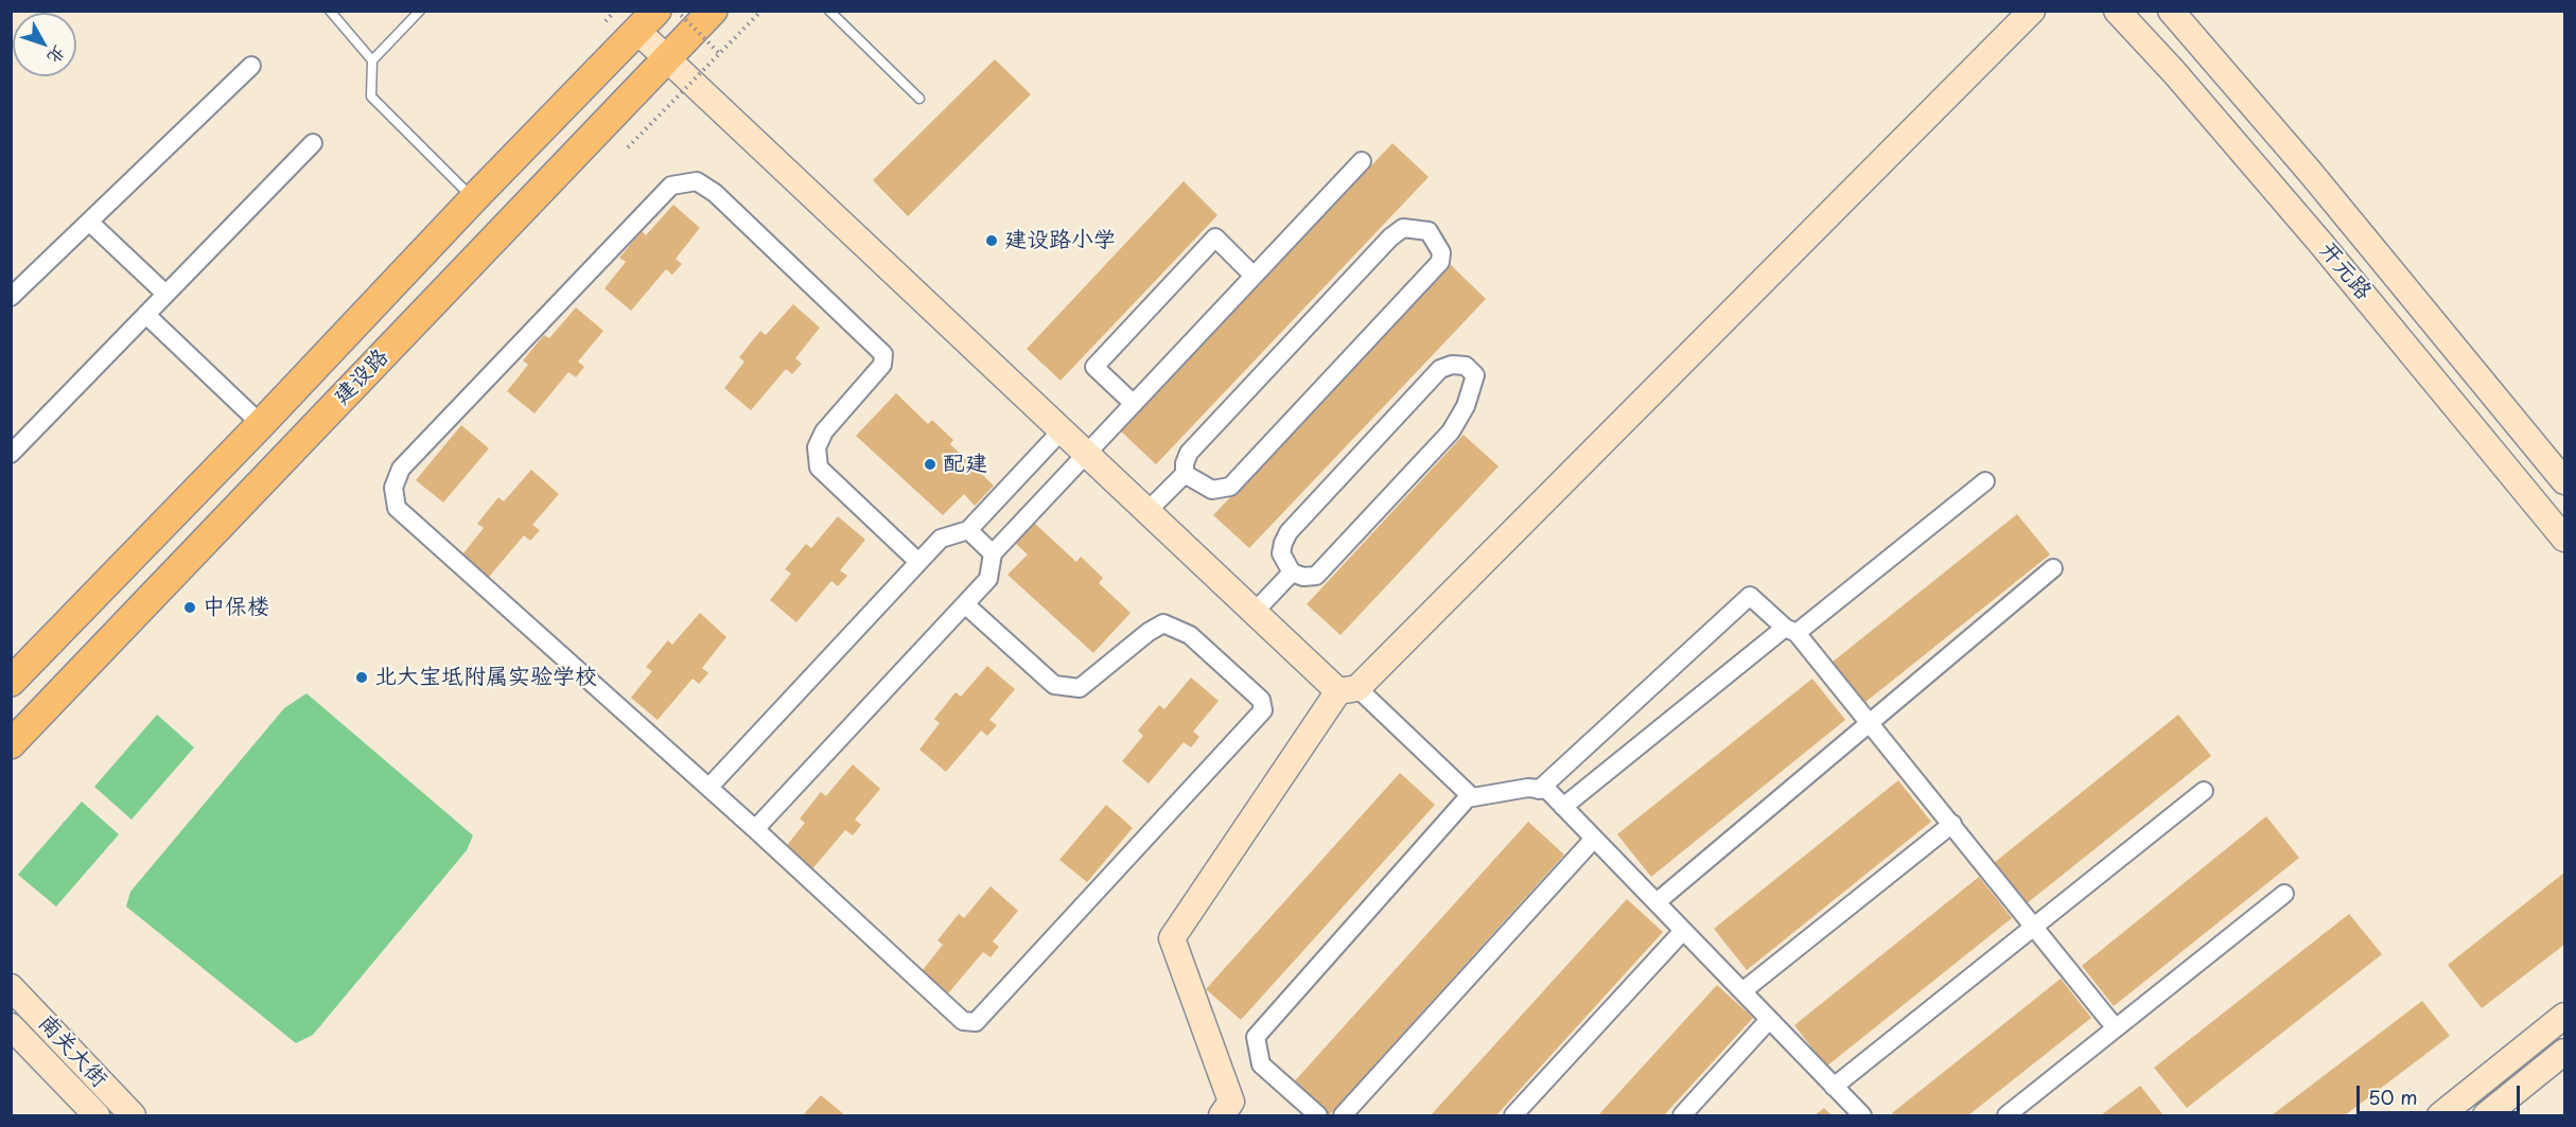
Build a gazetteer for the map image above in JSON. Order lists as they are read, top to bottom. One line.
{"streets":{"main road":["建设路"],"street":["开元路","南关大街"]},"places":["建设路小学","配建","中保楼","北大宝坻附属实验学校"],"scale_bar":"50 m","north":"bottom right"}
